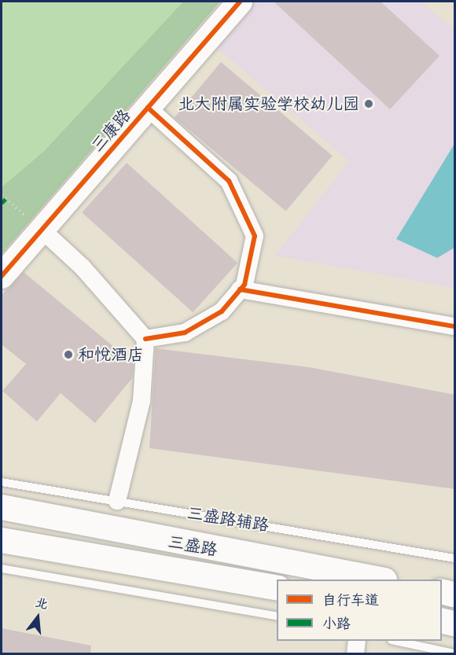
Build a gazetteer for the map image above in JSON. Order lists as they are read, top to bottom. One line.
{"streets":{"main road":["三康路","三盛路"],"lane":["三盛路辅路"]},"places":["北大附属实验学校幼儿园","和悦酒店"],"legend":["自行车道","小路"],"north":"top"}
